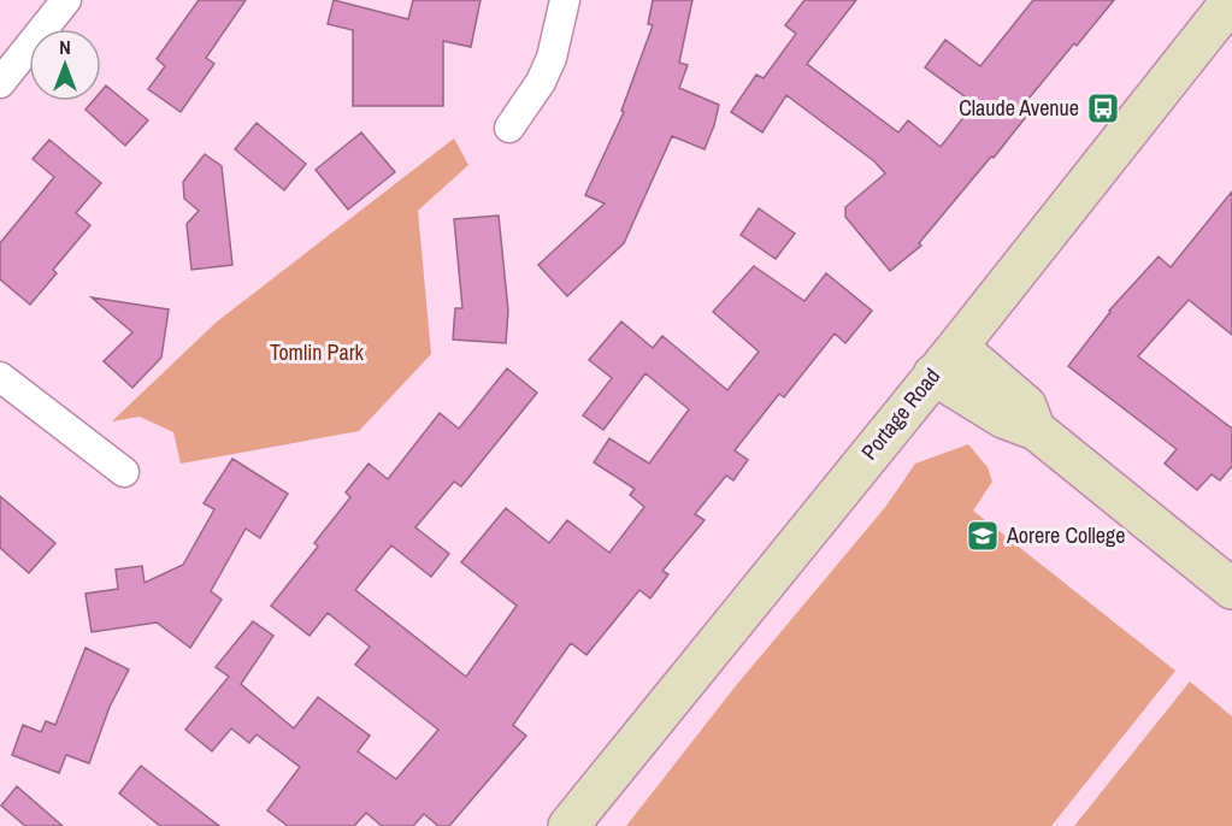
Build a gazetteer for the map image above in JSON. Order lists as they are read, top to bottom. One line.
{"streets":{"main road":["Portage Road"]},"parks":["Tomlin Park"],"places":{"bus stop":["Claude Avenue"],"school or university":["Aorere College"]},"north":"top"}
